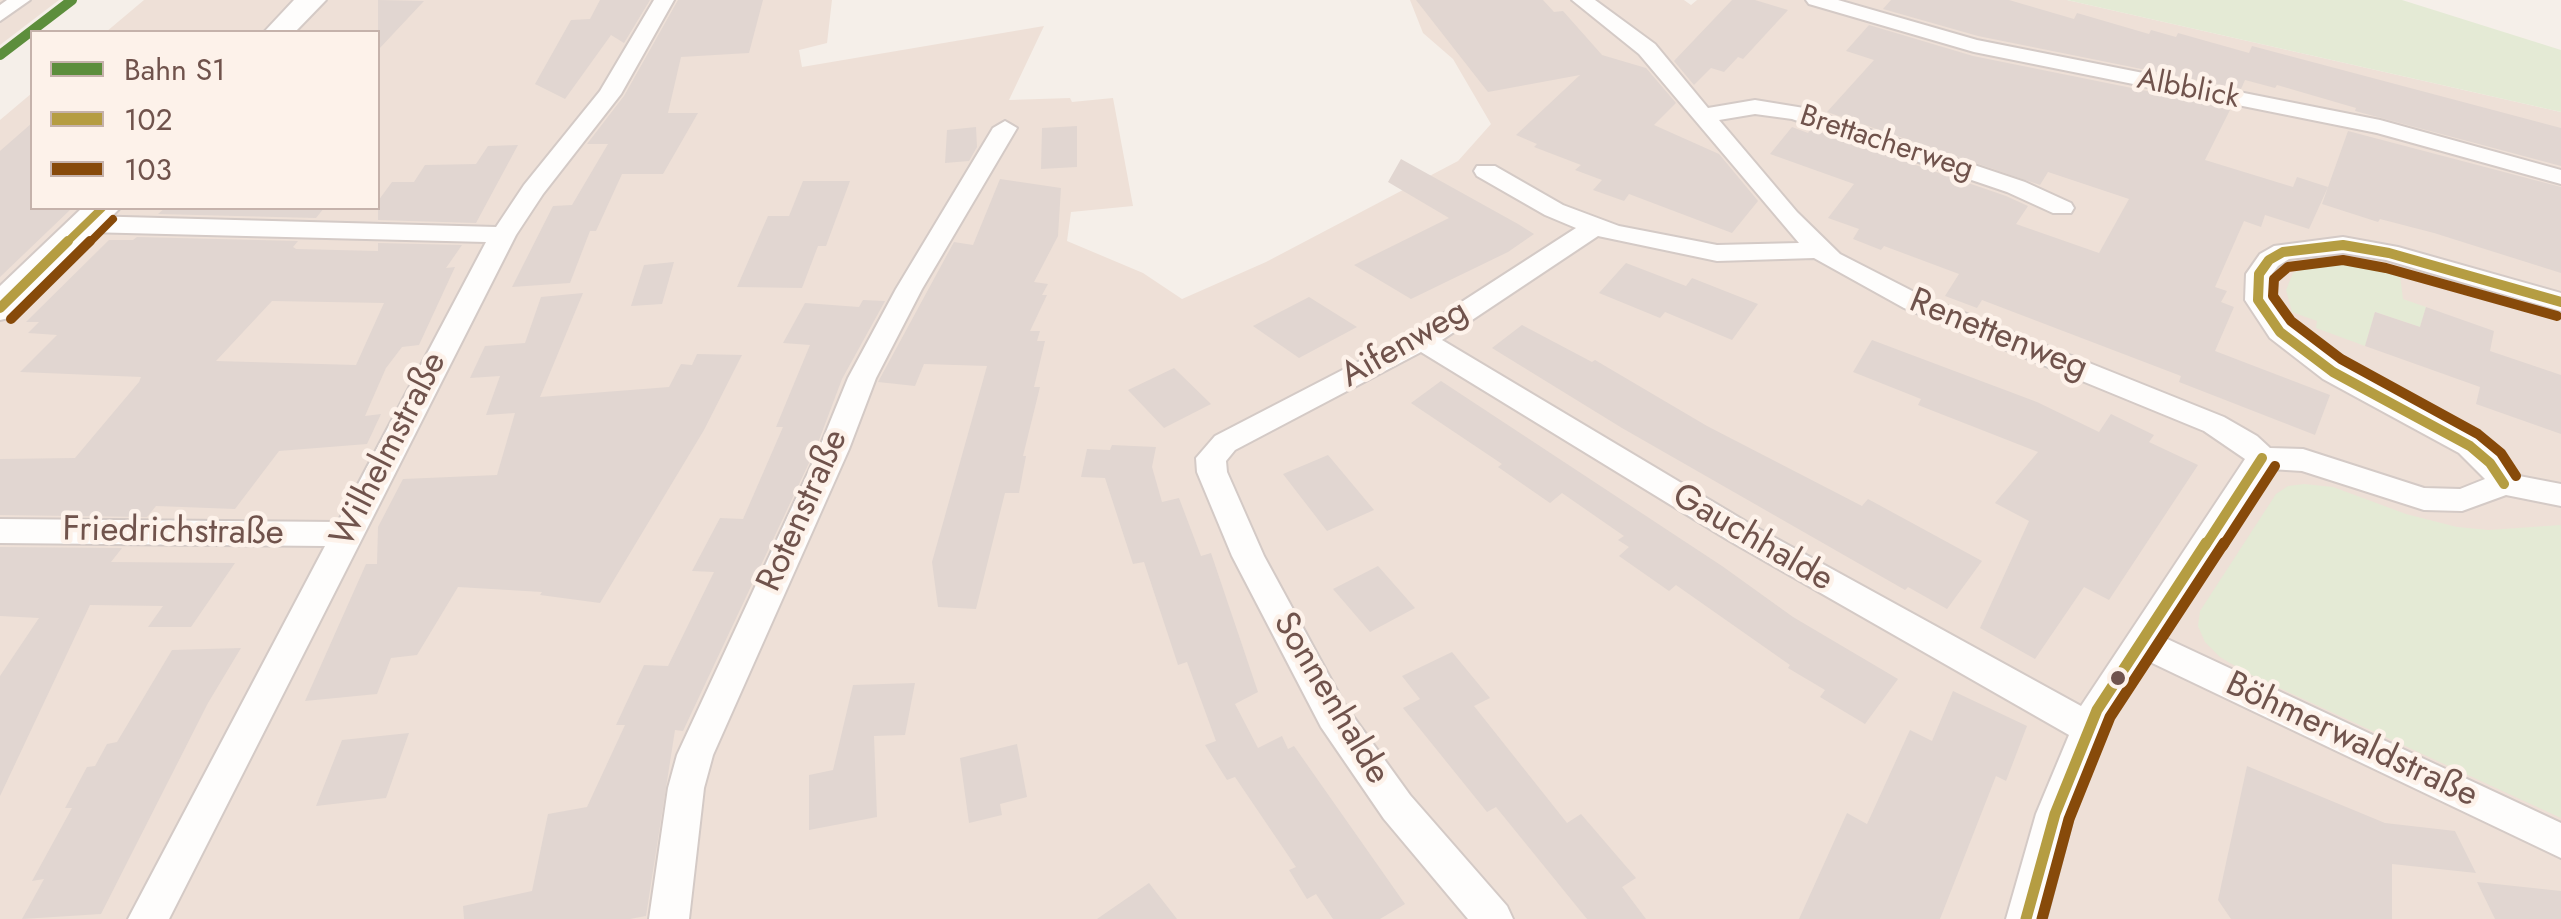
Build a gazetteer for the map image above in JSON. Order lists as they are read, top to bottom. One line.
{"streets":{"street":["Albblick","Brettacherweg","Renettenweg","Aifenweg","Wilhelmstraße","Rotenstraße","Friedrichstraße","Gauchhalde","Sonnenhalde","Böhmerwaldstraße"]},"crossings":[["Brettacherweg","Renettenweg"],["Aifenweg","Gauchhalde"],["Aifenweg","Sonnenhalde"],["Wilhelmstraße","Friedrichstraße"]],"lines":["rail line S1","transit line 102","transit line 103"],"legend":["Bahn S1","102","103"]}
